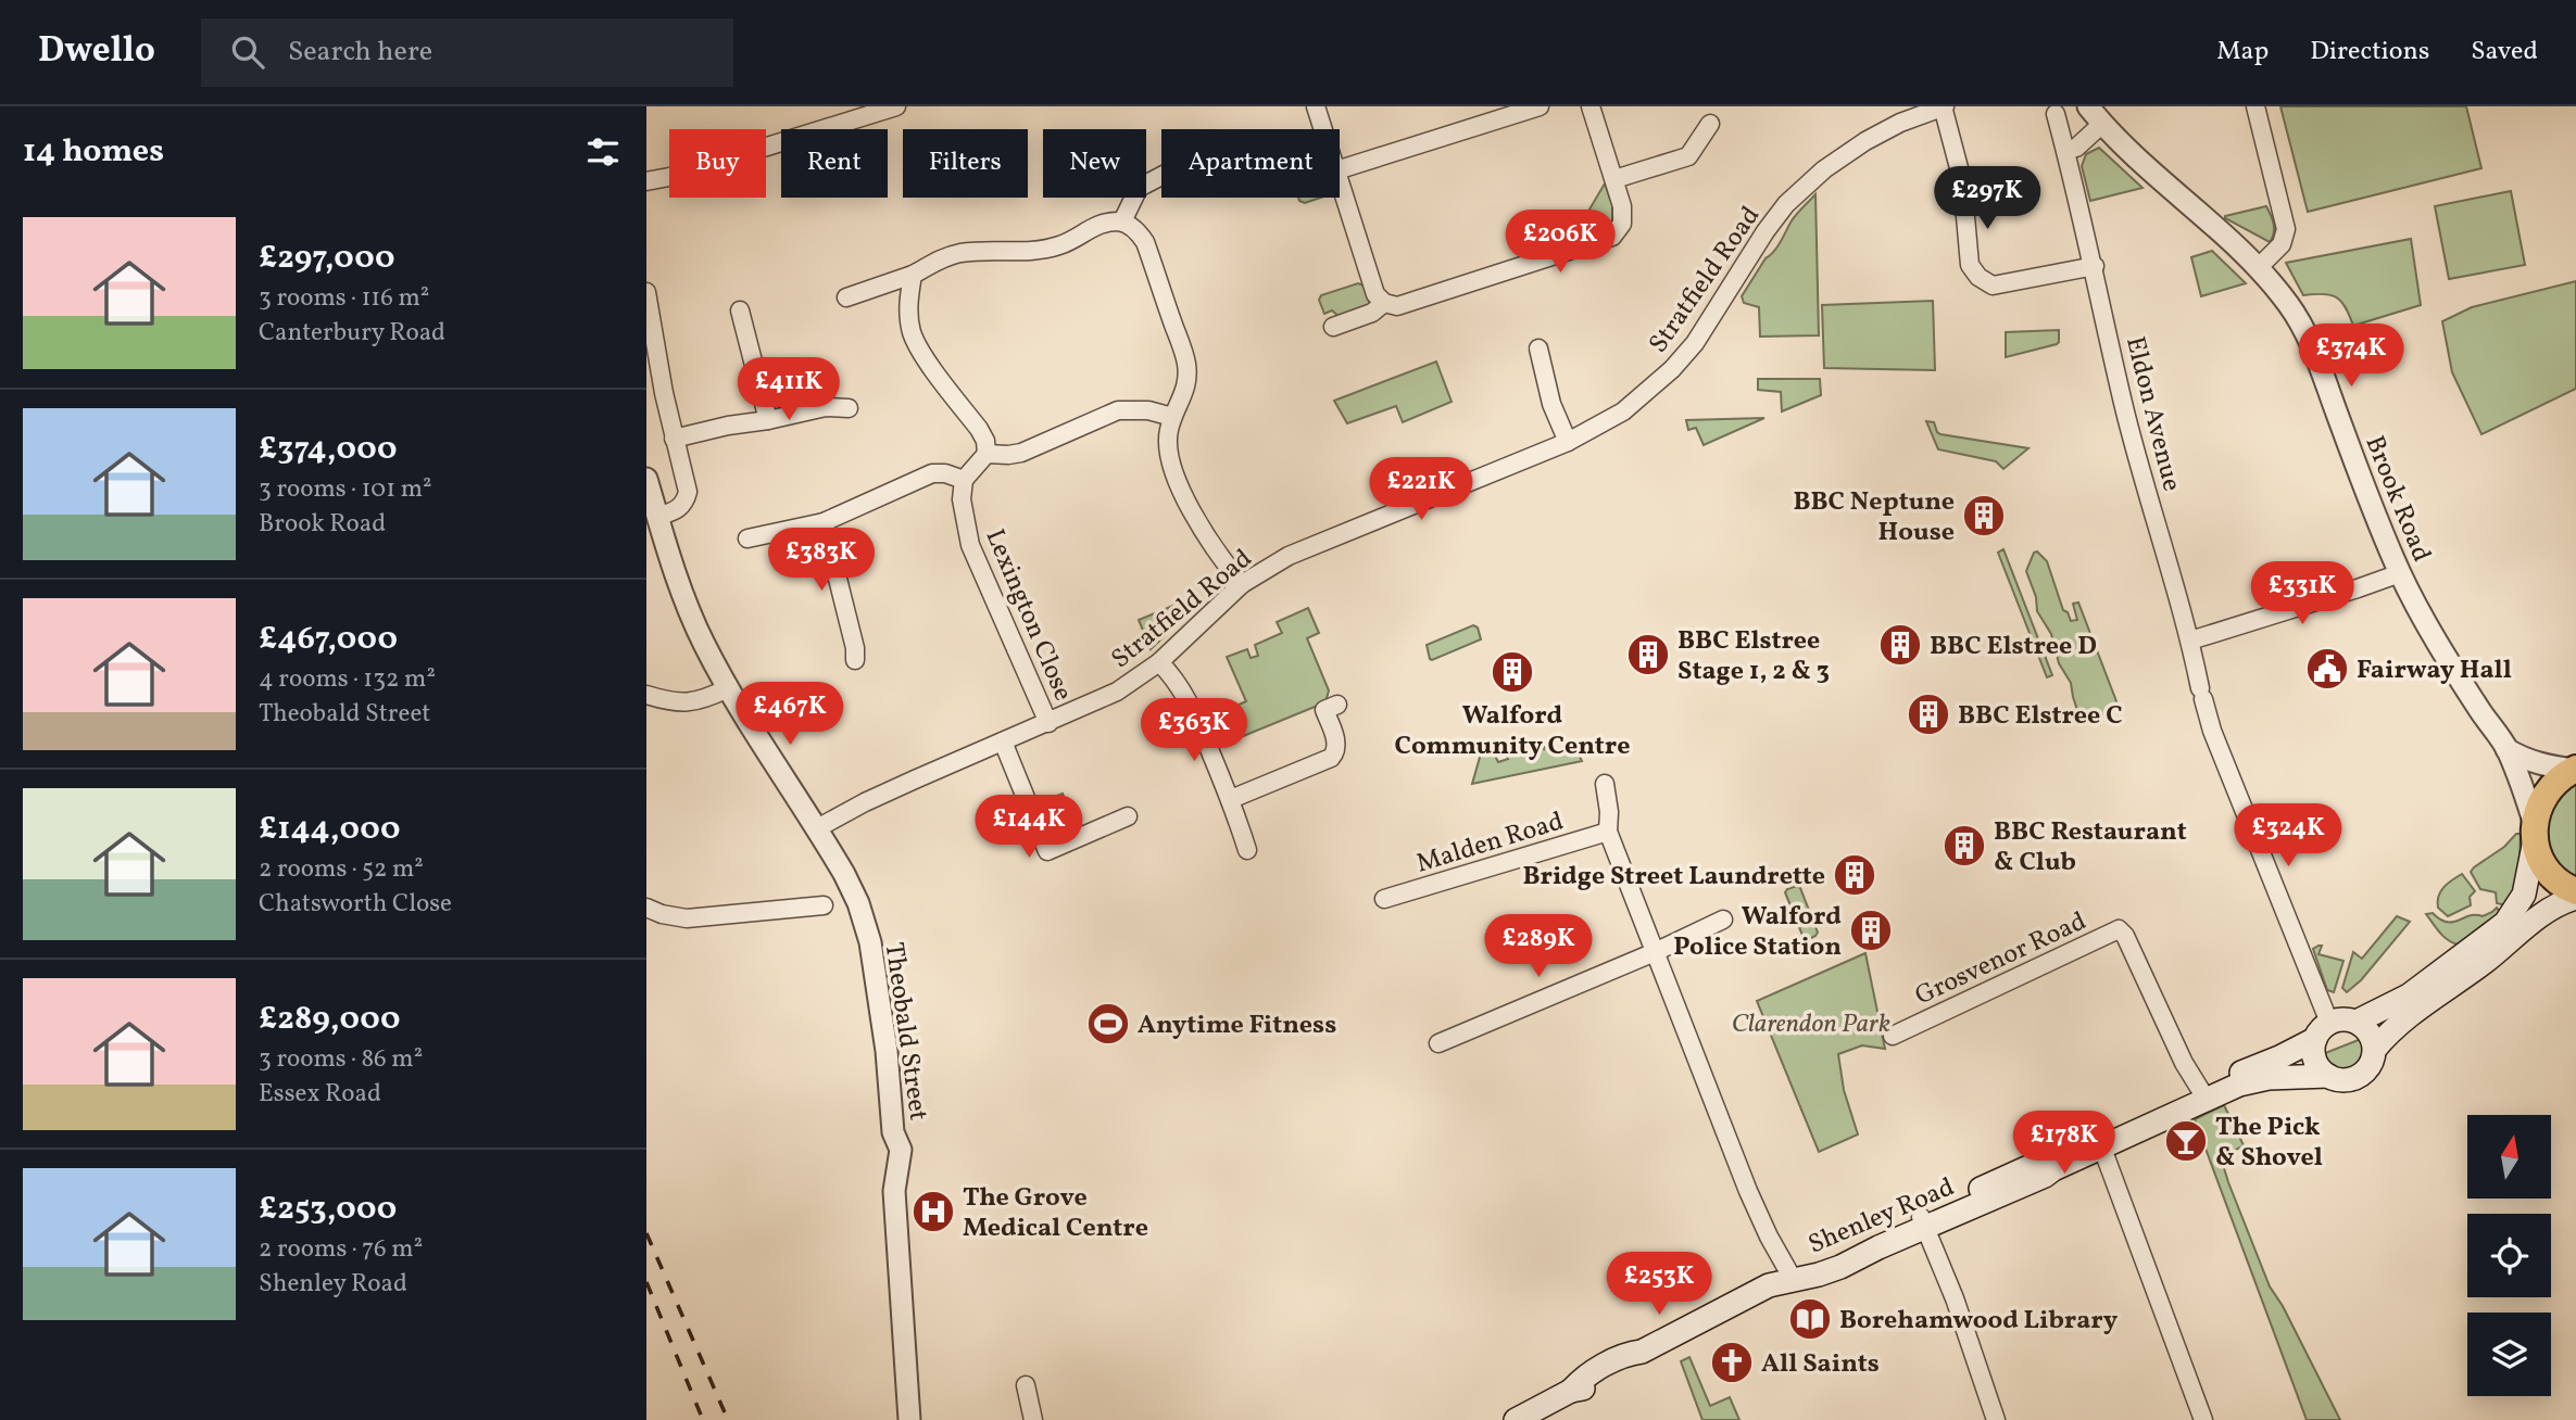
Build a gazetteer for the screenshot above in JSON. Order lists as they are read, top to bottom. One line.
{"streets":{"main road":["Shenley Road"],"street":["Stratfield Road","Eldon Avenue","Brook Road","Lexington Close","Malden Road","Grosvenor Road","Theobald Street"]},"crossings":[["Stratfield Road","Lexington Close"],["Stratfield Road","Theobald Street"],["Eldon Avenue","Shenley Road"],["Grosvenor Road","Shenley Road"]],"parks":["Clarendon Park"],"places":{"building":["BBC Neptune House","BBC Elstree D","BBC Elstree Stage 1, 2 & 3","Walford Community Centre","BBC Elstree C","BBC Restaurant & Club","Bridge Street Laundrette","Walford Police Station"],"public building":["Fairway Hall"],"sports":["Anytime Fitness"],"bar":["The Pick & Shovel"],"hospital":["The Grove Medical Centre"],"library":["Borehamwood Library"],"church":["All Saints"]},"north":"top","page":{"header":"Dwello","search":"Search here","nav":["Map","Directions","Saved"],"heading":"14 homes","chip":["Buy","Rent","Filters","New","Apartment"],"price":["£297K","£206K","£374K","£411K","£221K","£383K","£331K","£467K","£363K","£144K","£324K","£289K","£178K","£253K"],"list":[{"name":"£297,000","note":"3 rooms · 116 m² · Canterbury Road"},{"name":"£374,000","note":"3 rooms · 101 m² · Brook Road"},{"name":"£467,000","note":"4 rooms · 132 m² · Theobald Street"},{"name":"£144,000","note":"2 rooms · 52 m² · Chatsworth Close"},{"name":"£289,000","note":"3 rooms · 86 m² · Essex Road"},{"name":"£253,000","note":"2 rooms · 76 m² · Shenley Road"}]}}
